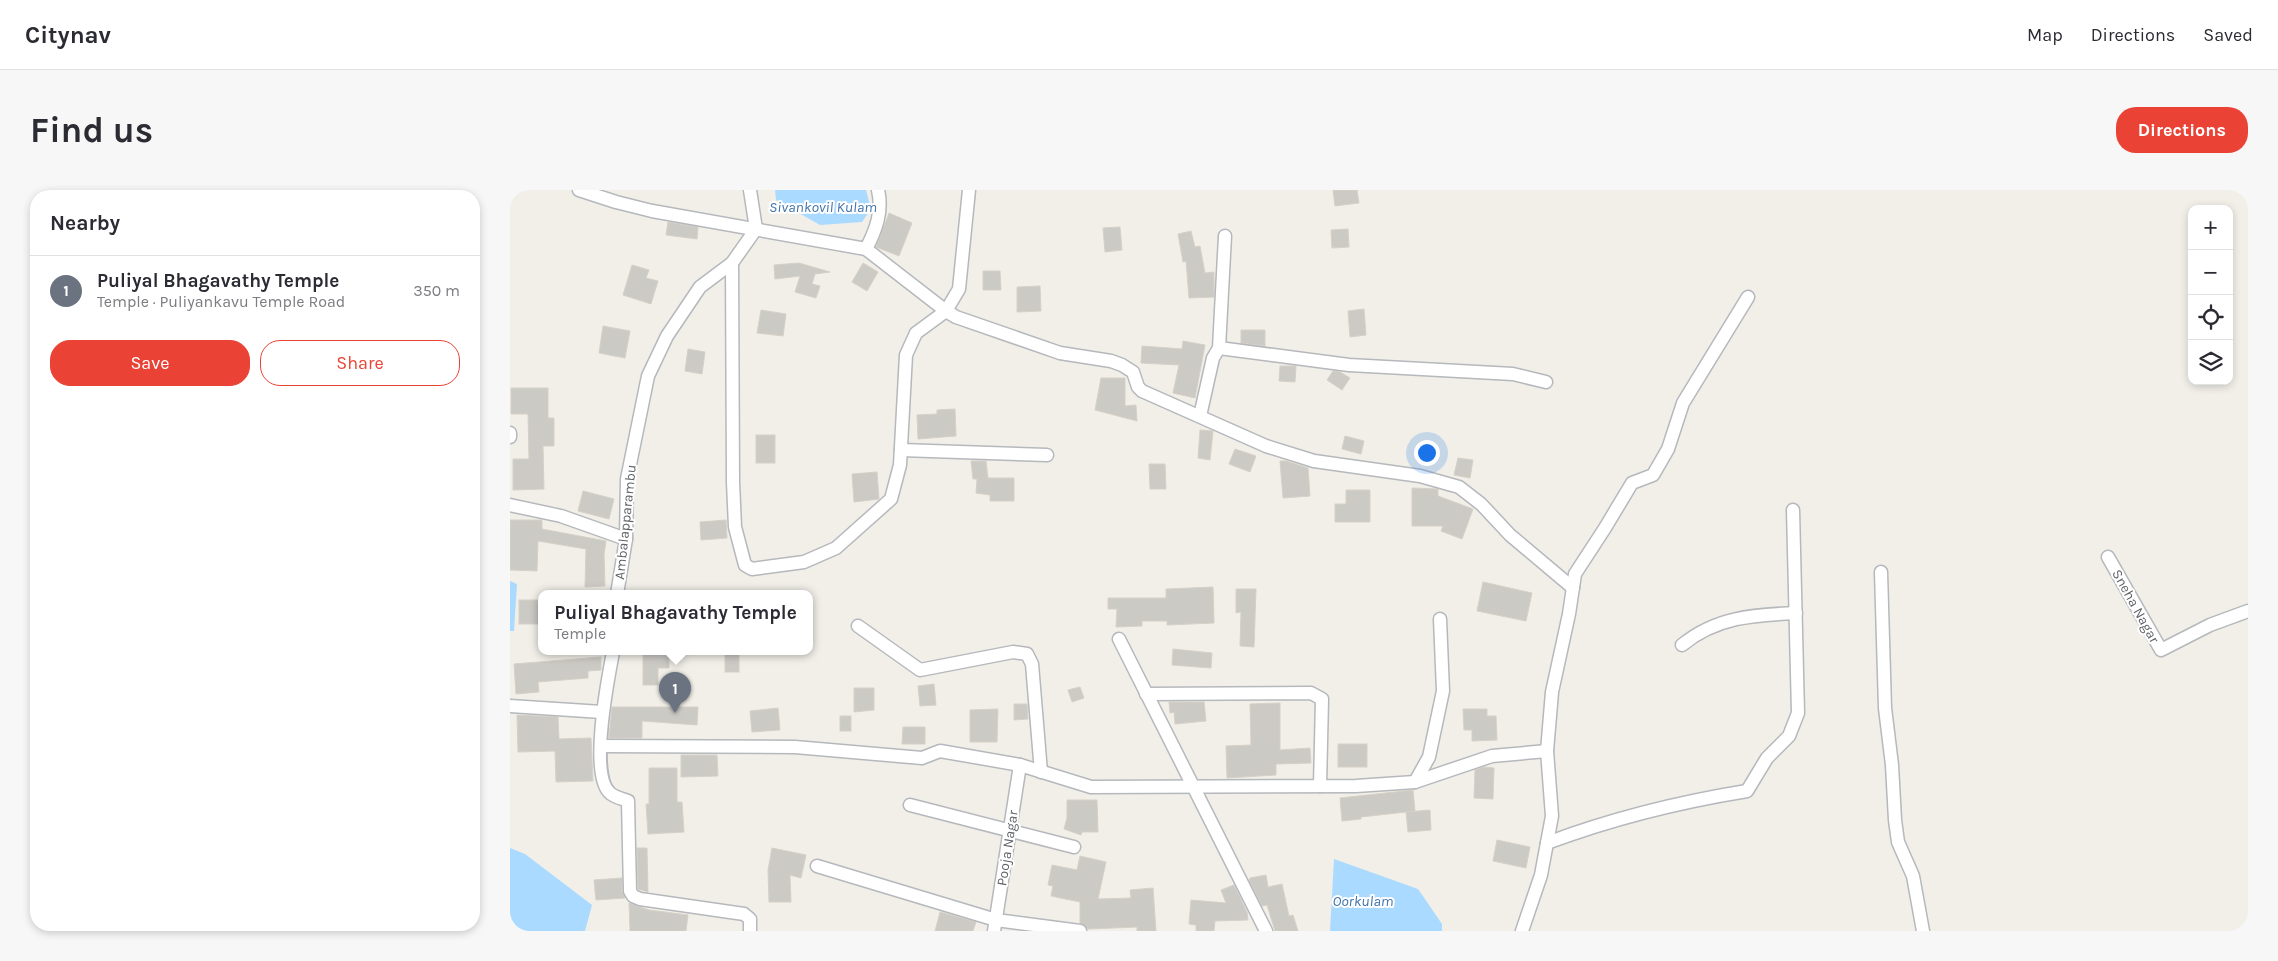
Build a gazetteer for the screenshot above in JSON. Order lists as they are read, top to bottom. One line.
{"streets":{"street":["Ambalapparambu","Sneha Nagar","Pooja Nagar"]},"water":["Sivankovil Kulam","Oorkulam"],"page":{"header":"Citynav","nav":["Map","Directions","Saved"],"buttons":["Directions",["Save","Share"]],"title":"Find us","heading":"Nearby","map_buttons":["+","−"],"list":[{"mark":"1","name":"Puliyal Bhagavathy Temple","note":"Temple · Puliyankavu Temple Road","value":"350 m"}],"popup":["Puliyal Bhagavathy Temple","Temple"],"pins":"1"}}
